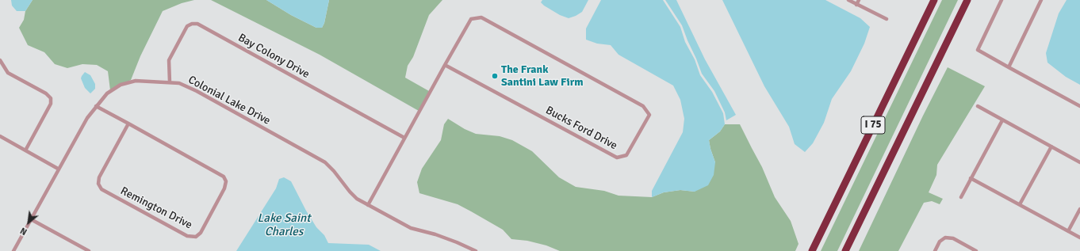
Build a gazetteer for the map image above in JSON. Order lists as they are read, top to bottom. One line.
{"streets":{"highway":["I 75"],"street":["Bay Colony Drive","Colonial Lake Drive","Bucks Ford Drive","Remington Drive"]},"crossings":[["Bay Colony Drive","Colonial Lake Drive"],["Bay Colony Drive","Bucks Ford Drive"],["Colonial Lake Drive","Bucks Ford Drive"],["Colonial Lake Drive","Remington Drive"]],"water":["Lake Saint Charles"],"places":["The Frank Santini Law Firm"],"north":"bottom left"}
